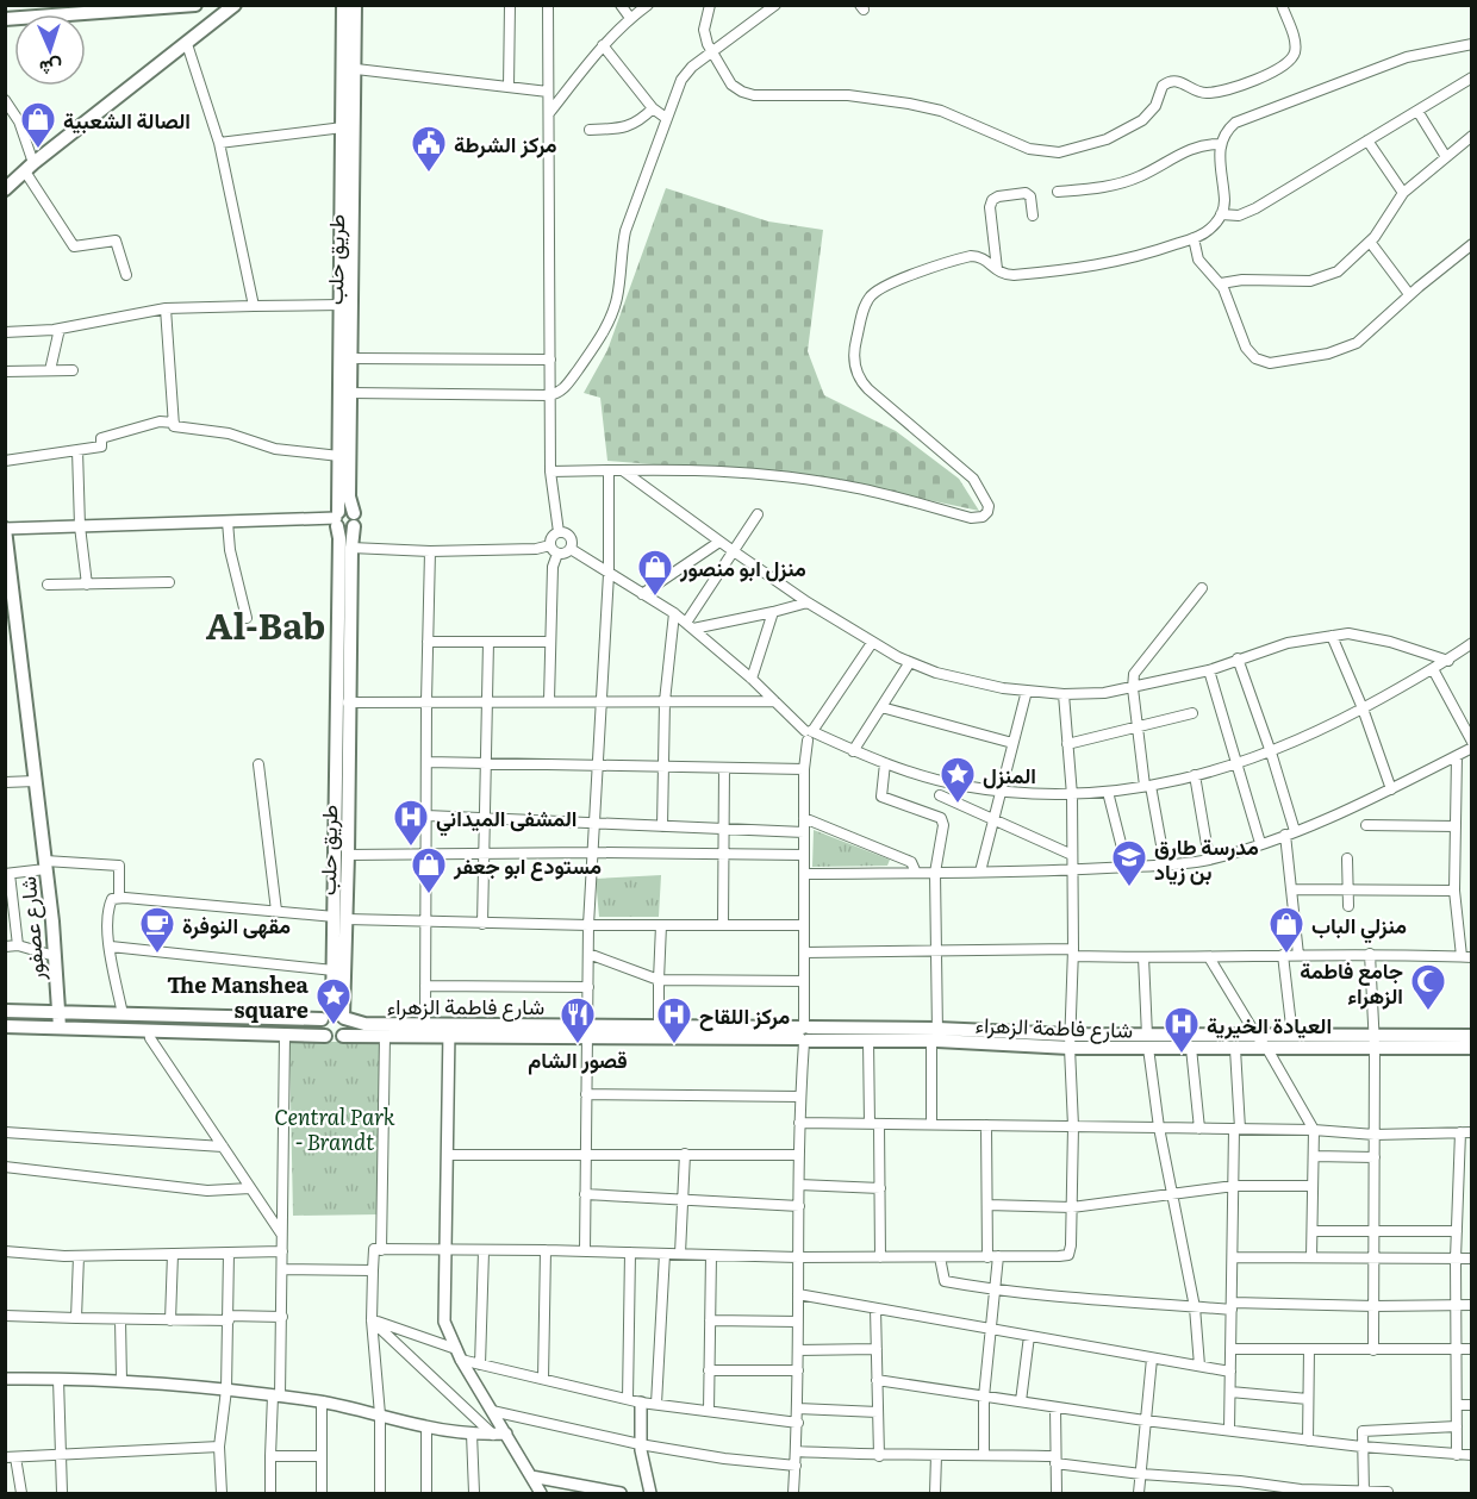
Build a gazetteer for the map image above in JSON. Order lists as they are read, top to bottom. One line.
{"streets":{"main road":["طريق حلب","شارع عصفور","شارع فاطمة الزهراء"]},"crossings":[["شارع عصفور","شارع فاطمة الزهراء"]],"districts":["Al-Bab"],"parks":["Central Park - Brandt"],"places":{"shop":["الصالة الشعبية","منزل ابو منصور","مستودع ابو جعفر","منزلي الباب"],"public building":["مركز الشرطة"],"place":["المنزل","The Manshea square"],"hospital":["المشفى الميداني","مركز اللقاح","العيادة الخيرية"],"school or university":["مدرسة طارق بن زياد"],"cafe":["مقهى النوفرة"],"mosque":["جامع فاطمة الزهراء"],"restaurant":["قصور الشام"]},"north":"bottom"}
